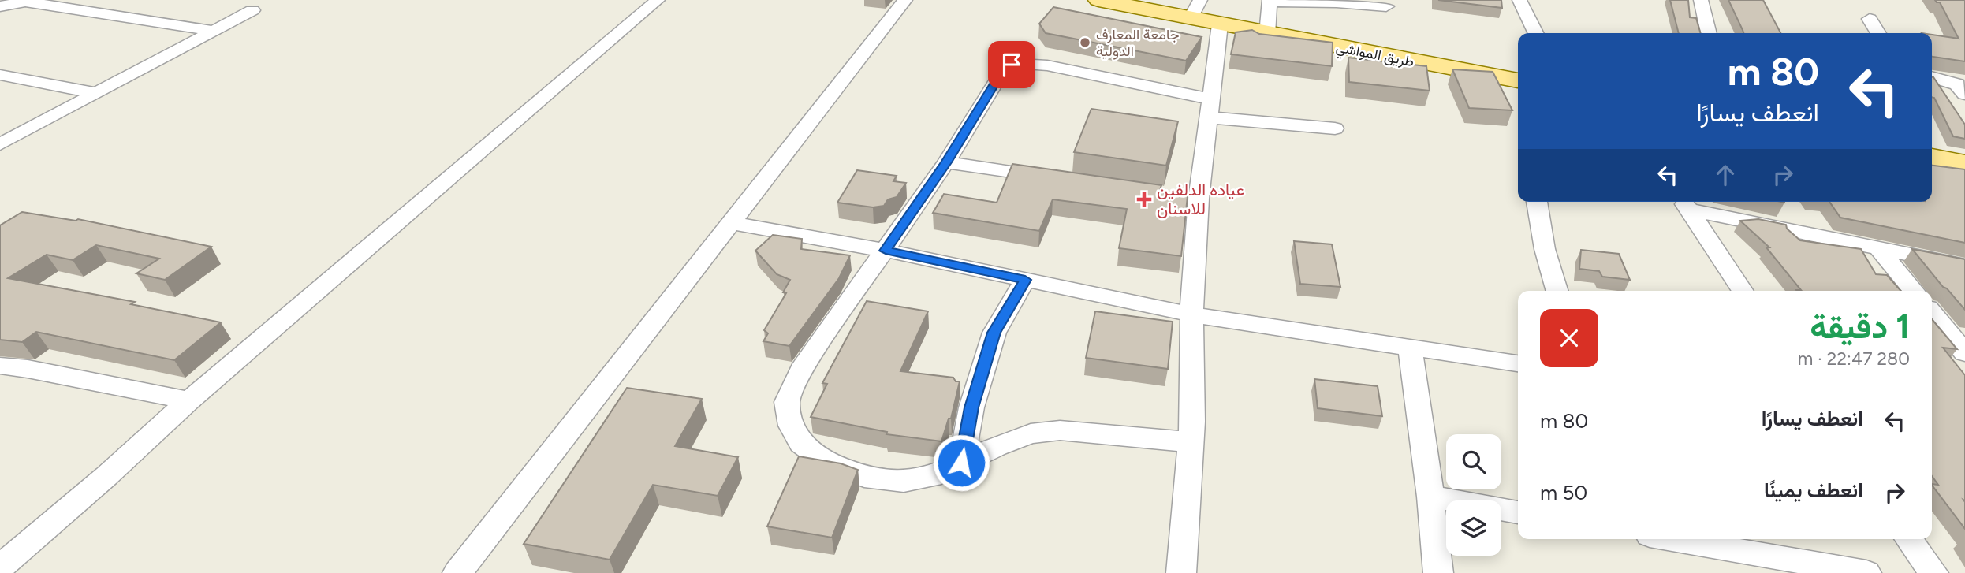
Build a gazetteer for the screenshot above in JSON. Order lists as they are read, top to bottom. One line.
{"streets":{"main road":["طريق المواشي"]},"places":{"other":["جامعة المعارف الدولية"],"health":["عياده الدلفين للاسنان"]},"page":{"turn":["80 m","انعطف يسارًا"],"heading":["1 دقيقة","280 m · 22:47"],"list":[{"name":"انعطف يسارًا","value":"80 m"},{"name":"انعطف يمينًا","value":"50 m"}]}}
